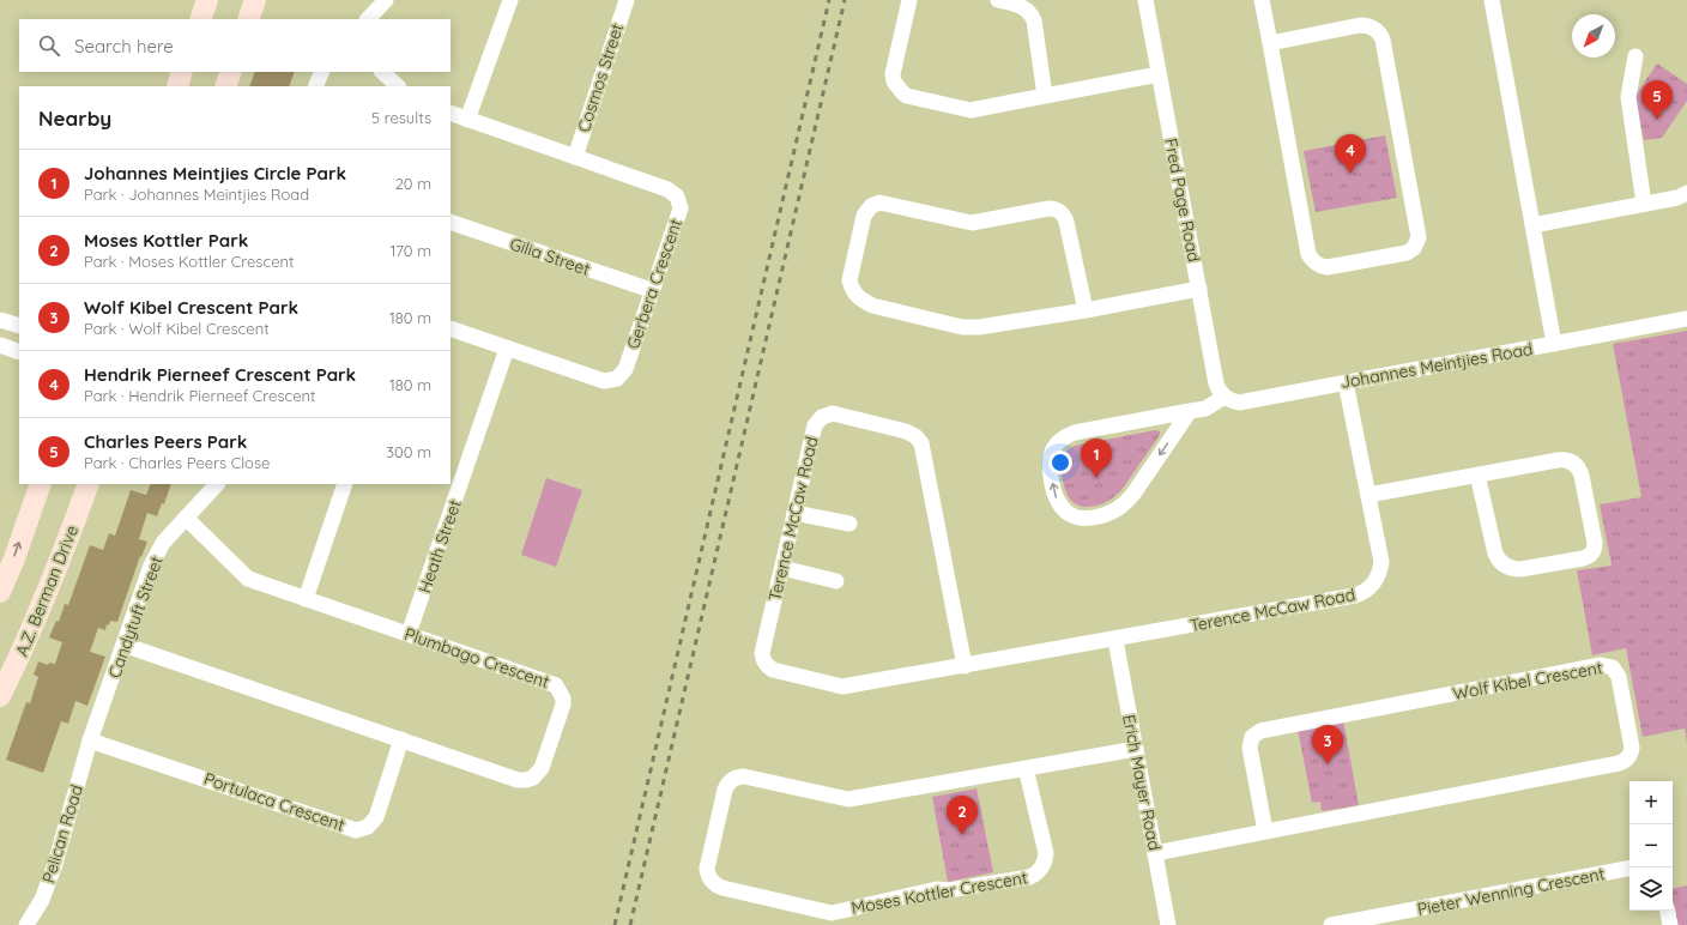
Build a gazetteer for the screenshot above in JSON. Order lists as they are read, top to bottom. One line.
{"streets":{"main road":["A.Z. Berman Drive"],"street":["Cosmos Street","Fred Page Road","Gilia Street","Gerbera Crescent","Johannes Meintjies Road","Terence McCaw Road","Heath Street","Candytuft Street","Plumbago Crescent","Wolf Kibel Crescent","Erich Mayer Road","Portulaca Crescent","Pelican Road","Pieter Wenning Crescent","Moses Kottler Crescent"]},"crossings":[["Cosmos Street","Gerbera Crescent"],["Fred Page Road","Johannes Meintjies Road"],["Gilia Street","Gerbera Crescent"],["Gerbera Crescent","Heath Street"],["Johannes Meintjies Road","Terence McCaw Road"],["Terence McCaw Road","Erich Mayer Road"],["Heath Street","Plumbago Crescent"],["Candytuft Street","Plumbago Crescent"],["Candytuft Street","Portulaca Crescent"],["Candytuft Street","Pelican Road"],["Plumbago Crescent","Portulaca Crescent"],["Wolf Kibel Crescent","Erich Mayer Road"],["Erich Mayer Road","Moses Kottler Crescent"],["Portulaca Crescent","Pelican Road"]],"north":"bottom left","page":{"search":"Search here","pins":["5","4","1","3","2"],"heading":["Nearby","5 results"],"list":[{"mark":"1","name":"Johannes Meintjies Circle Park","note":"Park · Johannes Meintjies Road","value":"20 m"},{"mark":"2","name":"Moses Kottler Park","note":"Park · Moses Kottler Crescent","value":"170 m"},{"mark":"3","name":"Wolf Kibel Crescent Park","note":"Park · Wolf Kibel Crescent","value":"180 m"},{"mark":"4","name":"Hendrik Pierneef Crescent Park","note":"Park · Hendrik Pierneef Crescent","value":"180 m"},{"mark":"5","name":"Charles Peers Park","note":"Park · Charles Peers Close","value":"300 m"}],"map_buttons":["+","−"]}}
